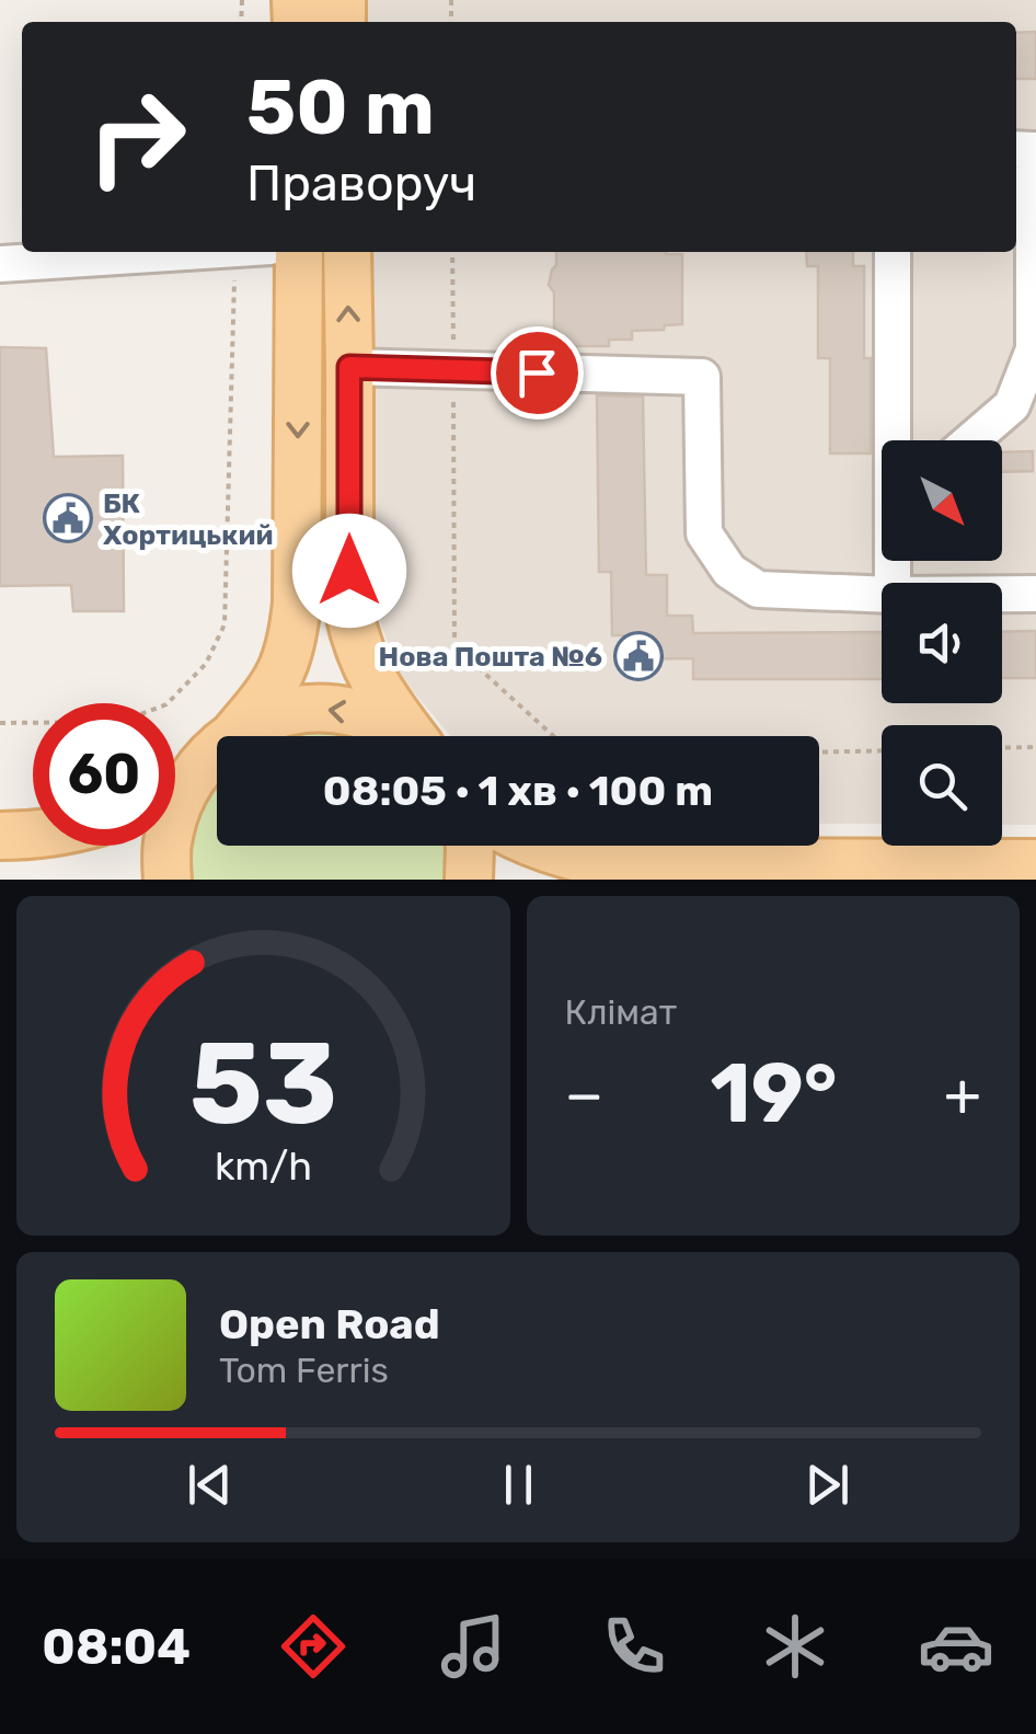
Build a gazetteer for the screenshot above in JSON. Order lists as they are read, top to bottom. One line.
{"places":{"public building":["БК Хортицький","Нова Пошта №6"]},"north":"bottom right","page":{"turn":["50 m","Праворуч"],"limit":"60","trip":"08:05 · 1 хв · 100 m","tile":"Клімат","heat":["−","19°","+"],"song":["Open Road","Tom Ferris"],"tabs":"08:04","gauge":["53","km/h"]}}
